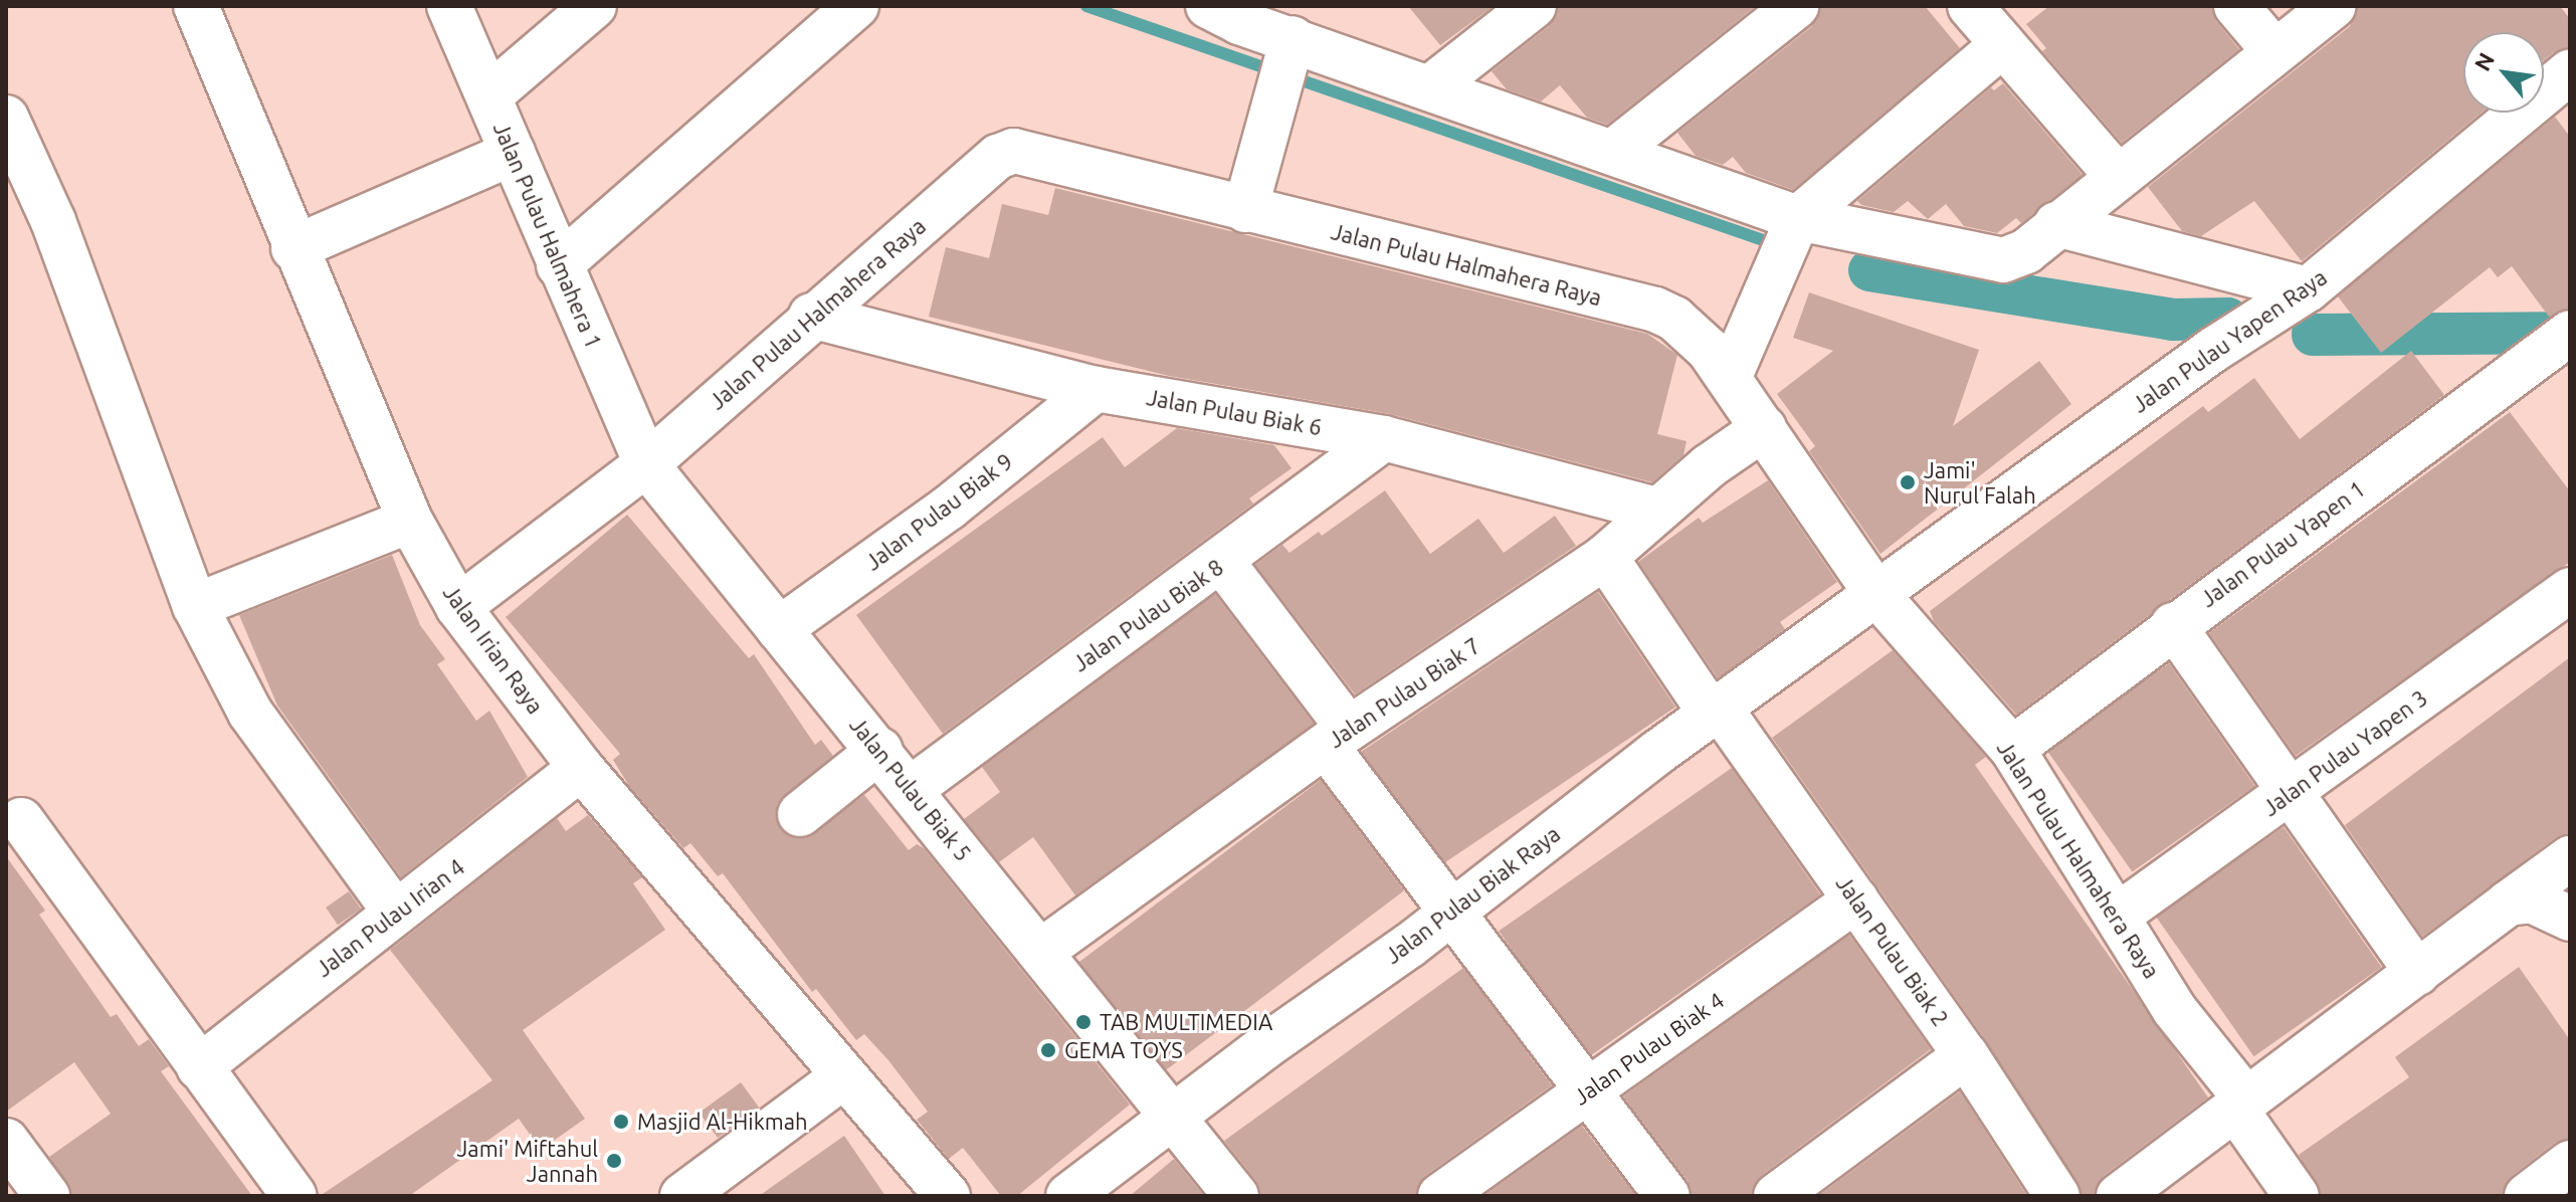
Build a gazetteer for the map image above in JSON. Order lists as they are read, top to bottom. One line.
{"streets":{"street":["Jalan Pulau Halmahera 1","Jalan Pulau Halmahera Raya","Jalan Pulau Yapen Raya","Jalan Pulau Biak 6","Jalan Pulau Biak 9","Jalan Pulau Yapen 1","Jalan Pulau Biak 8","Jalan Irian Raya","Jalan Pulau Biak 7","Jalan Pulau Yapen 3","Jalan Pulau Biak 5","Jalan Pulau Biak Raya","Jalan Pulau Irian 4","Jalan Pulau Biak 2","Jalan Pulau Biak 4"]},"crossings":[["Jalan Pulau Halmahera 1","Jalan Pulau Halmahera Raya"],["Jalan Pulau Halmahera 1","Jalan Pulau Biak 5"],["Jalan Pulau Halmahera Raya","Jalan Pulau Yapen Raya"],["Jalan Pulau Halmahera Raya","Jalan Pulau Biak 6"],["Jalan Pulau Halmahera Raya","Jalan Pulau Yapen 1"],["Jalan Pulau Halmahera Raya","Jalan Irian Raya"],["Jalan Pulau Halmahera Raya","Jalan Pulau Biak 7"],["Jalan Pulau Halmahera Raya","Jalan Pulau Yapen 3"],["Jalan Pulau Halmahera Raya","Jalan Pulau Biak 5"],["Jalan Pulau Halmahera Raya","Jalan Pulau Biak Raya"],["Jalan Pulau Yapen Raya","Jalan Pulau Biak Raya"],["Jalan Pulau Biak 6","Jalan Pulau Biak 9"],["Jalan Pulau Biak 6","Jalan Pulau Biak 8"],["Jalan Pulau Biak 6","Jalan Pulau Biak 7"],["Jalan Pulau Biak 9","Jalan Pulau Biak 5"],["Jalan Pulau Biak 8","Jalan Pulau Biak 5"],["Jalan Irian Raya","Jalan Pulau Irian 4"],["Jalan Pulau Biak 7","Jalan Pulau Biak 5"],["Jalan Pulau Biak 5","Jalan Pulau Biak Raya"],["Jalan Pulau Biak Raya","Jalan Pulau Biak 2"],["Jalan Pulau Biak 2","Jalan Pulau Biak 4"]],"places":["Jami' Nurul Falah","TAB MULTIMEDIA","GEMA TOYS","Masjid Al-Hikmah","Jami' Miftahul Jannah"],"north":"top left"}
